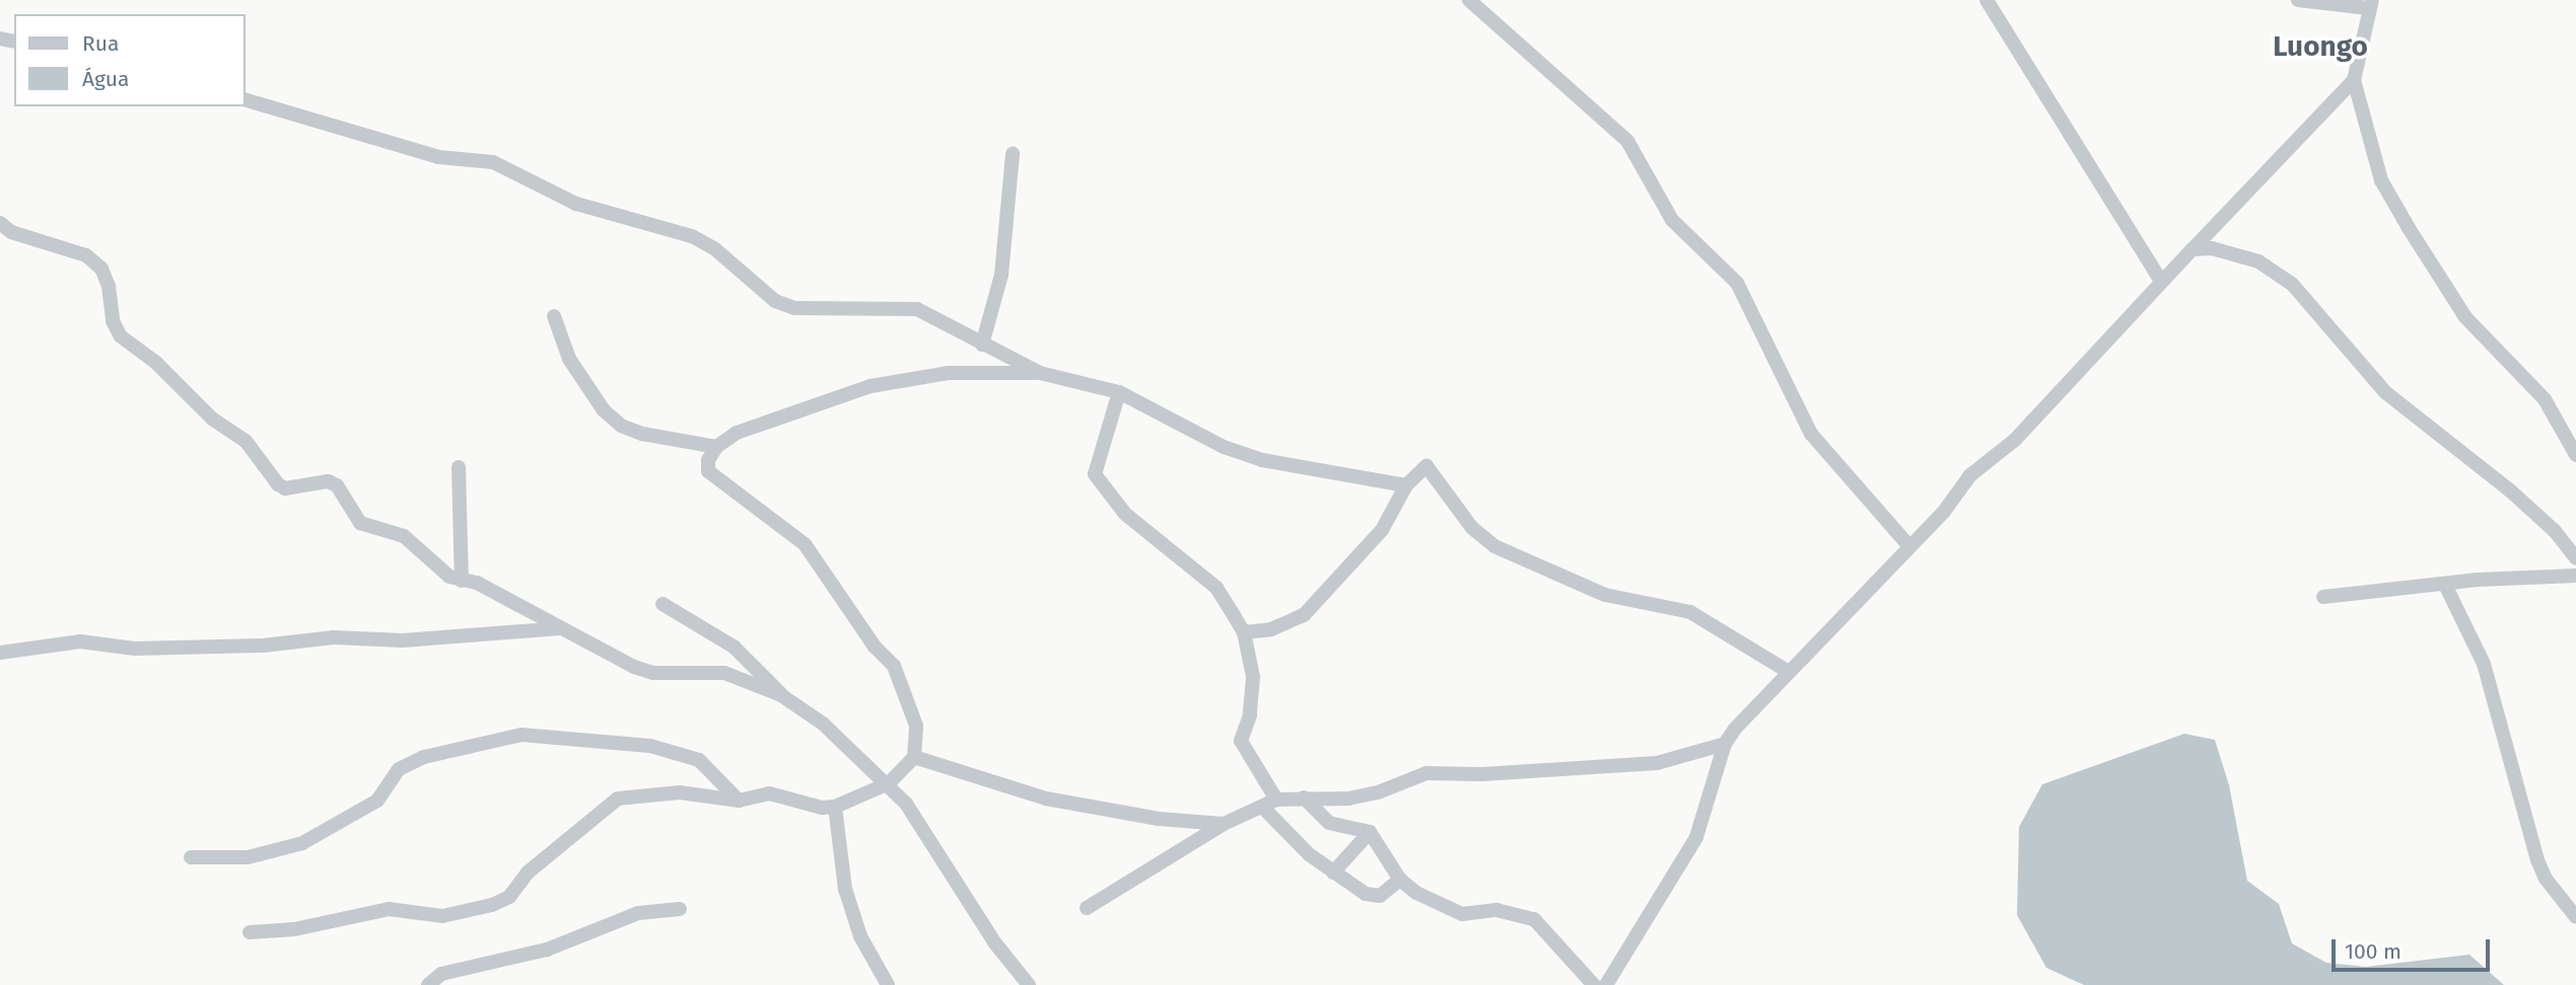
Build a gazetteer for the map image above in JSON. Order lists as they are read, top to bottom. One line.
{"districts":["Luongo"],"legend":["Rua","Água"],"scale_bar":"100 m"}
